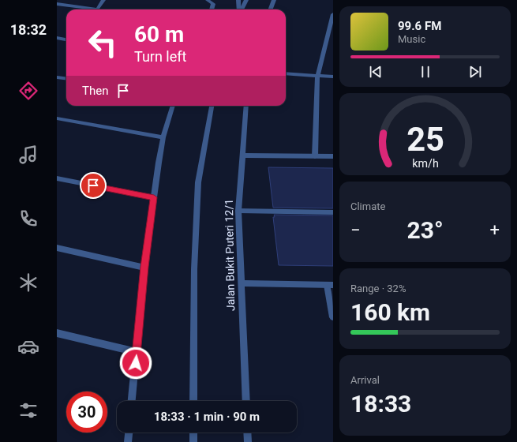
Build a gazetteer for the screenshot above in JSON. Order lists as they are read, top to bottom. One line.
{"streets":{"street":["Jalan Bukit Puteri 12/1"]},"page":{"tabs":"18:32","turn":["60 m","Turn left"],"song":["99.6 FM","Music"],"then":"Then","tile":["Climate",["Range · 32%","160 km"],["Arrival","18:33"]],"heat":["−","23°","+"],"limit":"30","trip":"18:33 · 1 min · 90 m","gauge":["25","km/h"]}}
